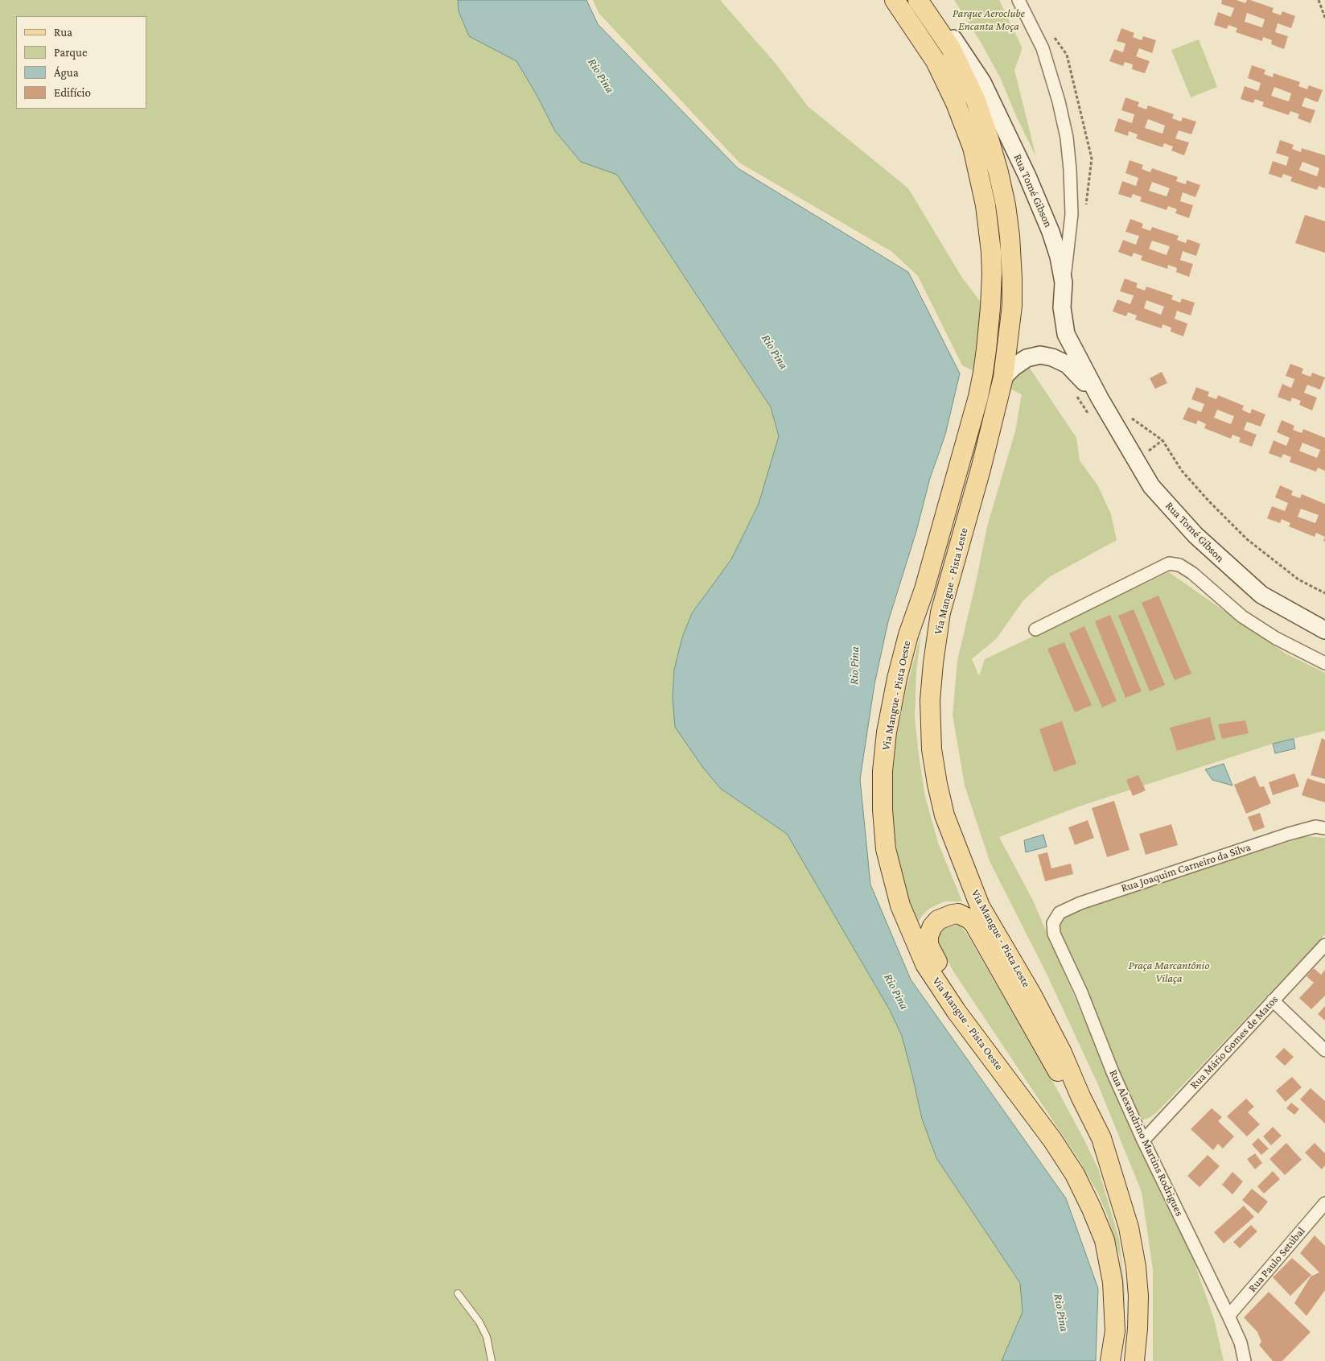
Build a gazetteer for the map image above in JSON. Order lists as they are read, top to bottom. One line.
{"streets":{"main road":["Via Mangue - Pista Leste","Via Mangue - Pista Oeste"],"street":["Rua Tomé Gibson","Rua Joaquim Carneiro da Silva","Rua Mário Gomes de Matos","Rua Alexandrino Martins Rodrigues","Rua Paulo Setúbal"]},"crossings":[["Rua Tomé Gibson","Via Mangue - Pista Leste"],["Rua Joaquim Carneiro da Silva","Rua Alexandrino Martins Rodrigues"],["Rua Mário Gomes de Matos","Rua Alexandrino Martins Rodrigues"],["Rua Alexandrino Martins Rodrigues","Rua Paulo Setúbal"]],"water":["Rio Pina"],"parks":["Parque Aeroclube Encanta Moça","Praça Marcantônio Vilaça"],"legend":["Rua","Parque","Água","Edifício"]}
